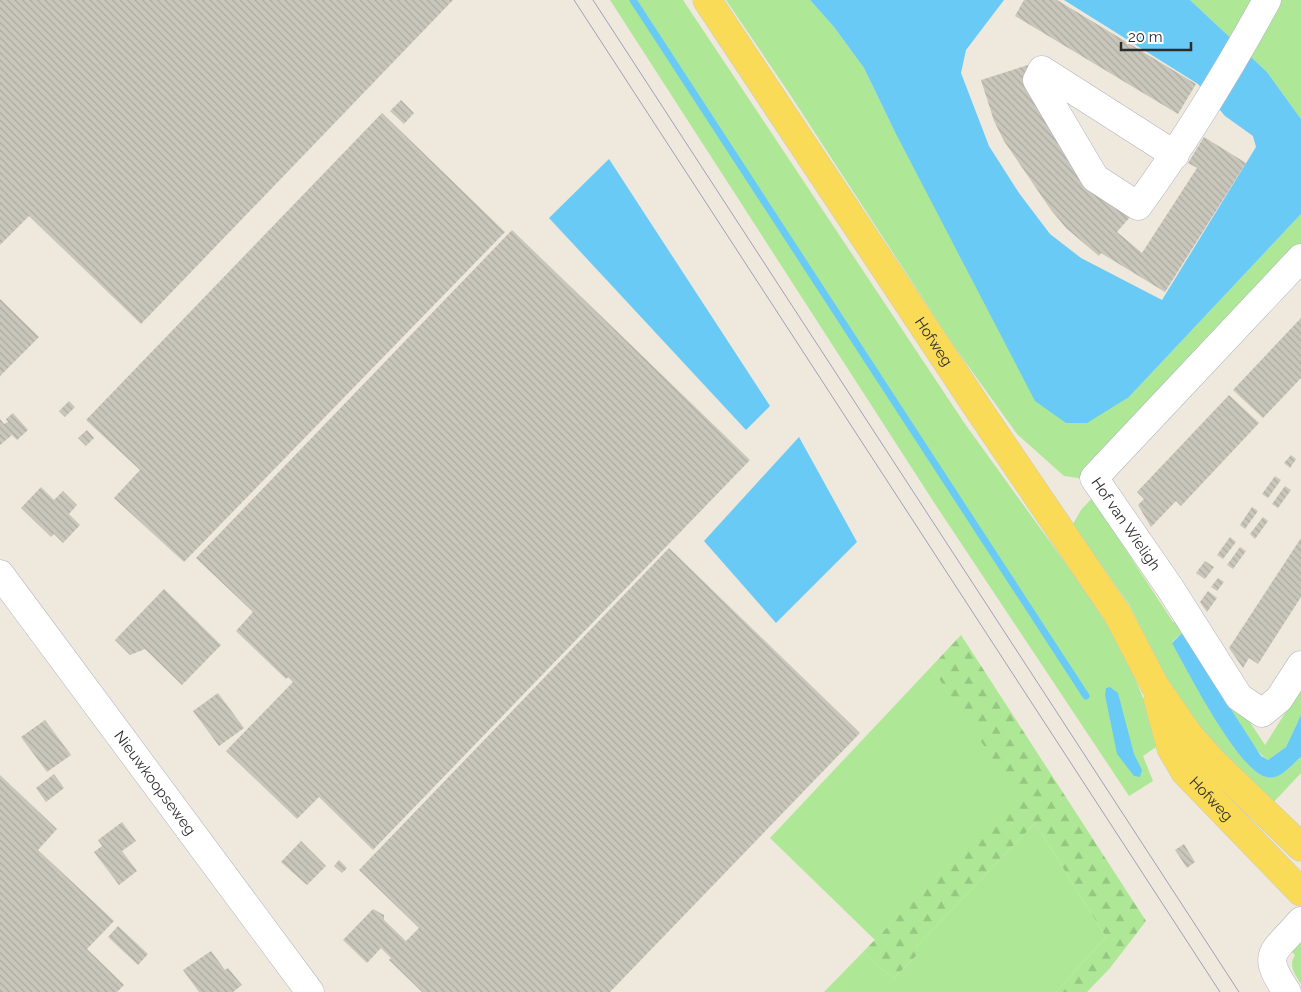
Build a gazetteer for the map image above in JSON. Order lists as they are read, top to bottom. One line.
{"streets":{"main road":["Hofweg"],"street":["Hof van Wieligh","Nieuwkoopseweg"]},"scale_bar":"20 m"}
